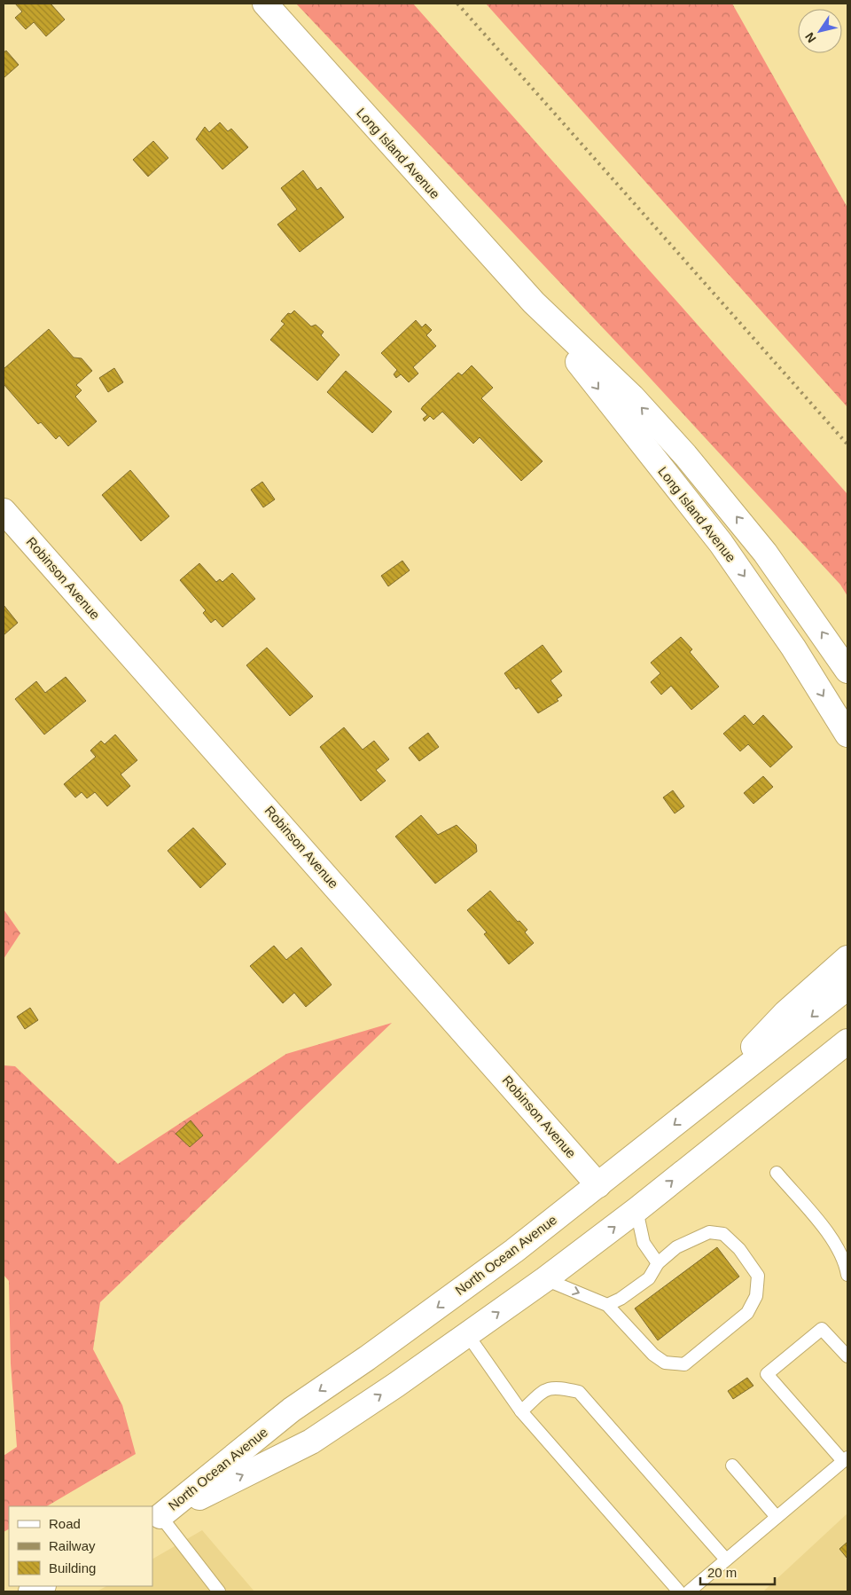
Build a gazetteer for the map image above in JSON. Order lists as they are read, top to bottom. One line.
{"streets":{"street":["Long Island Avenue","Robinson Avenue","North Ocean Avenue"]},"crossings":[["Robinson Avenue","North Ocean Avenue"]],"legend":["Road","Railway","Building"],"scale_bar":"20 m","north":"bottom left"}
